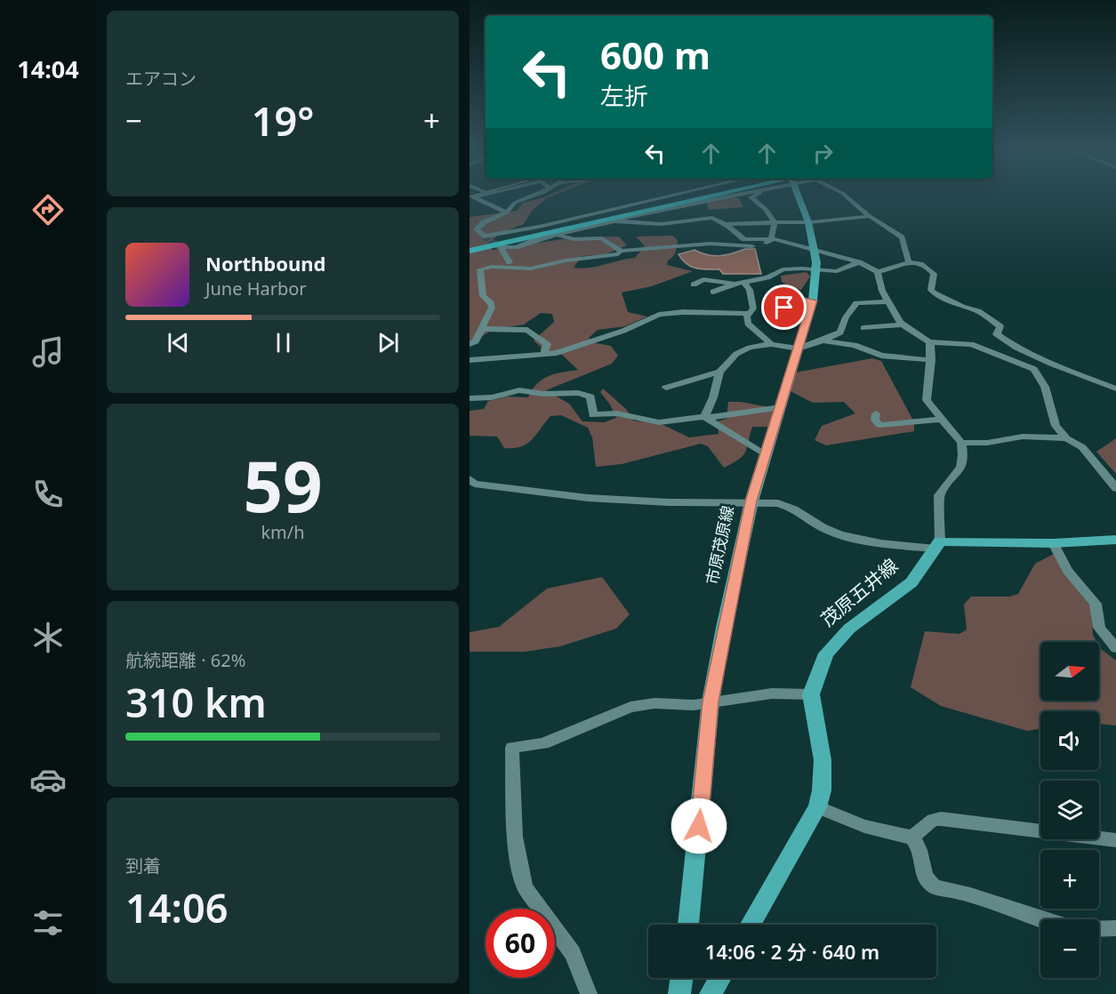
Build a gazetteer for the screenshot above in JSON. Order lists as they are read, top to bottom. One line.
{"streets":{"main road":["市原茂原線","茂原五井線"]},"north":"right","page":{"tabs":"14:04","tile":["エアコン",["59","km/h"],["航続距離 · 62%","310 km"],["到着","14:06"]],"turn":["600 m","左折"],"heat":["−","19°","+"],"song":["Northbound","June Harbor"],"map_buttons":["+","−"],"limit":"60","trip":"14:06 · 2 分 · 640 m"}}
